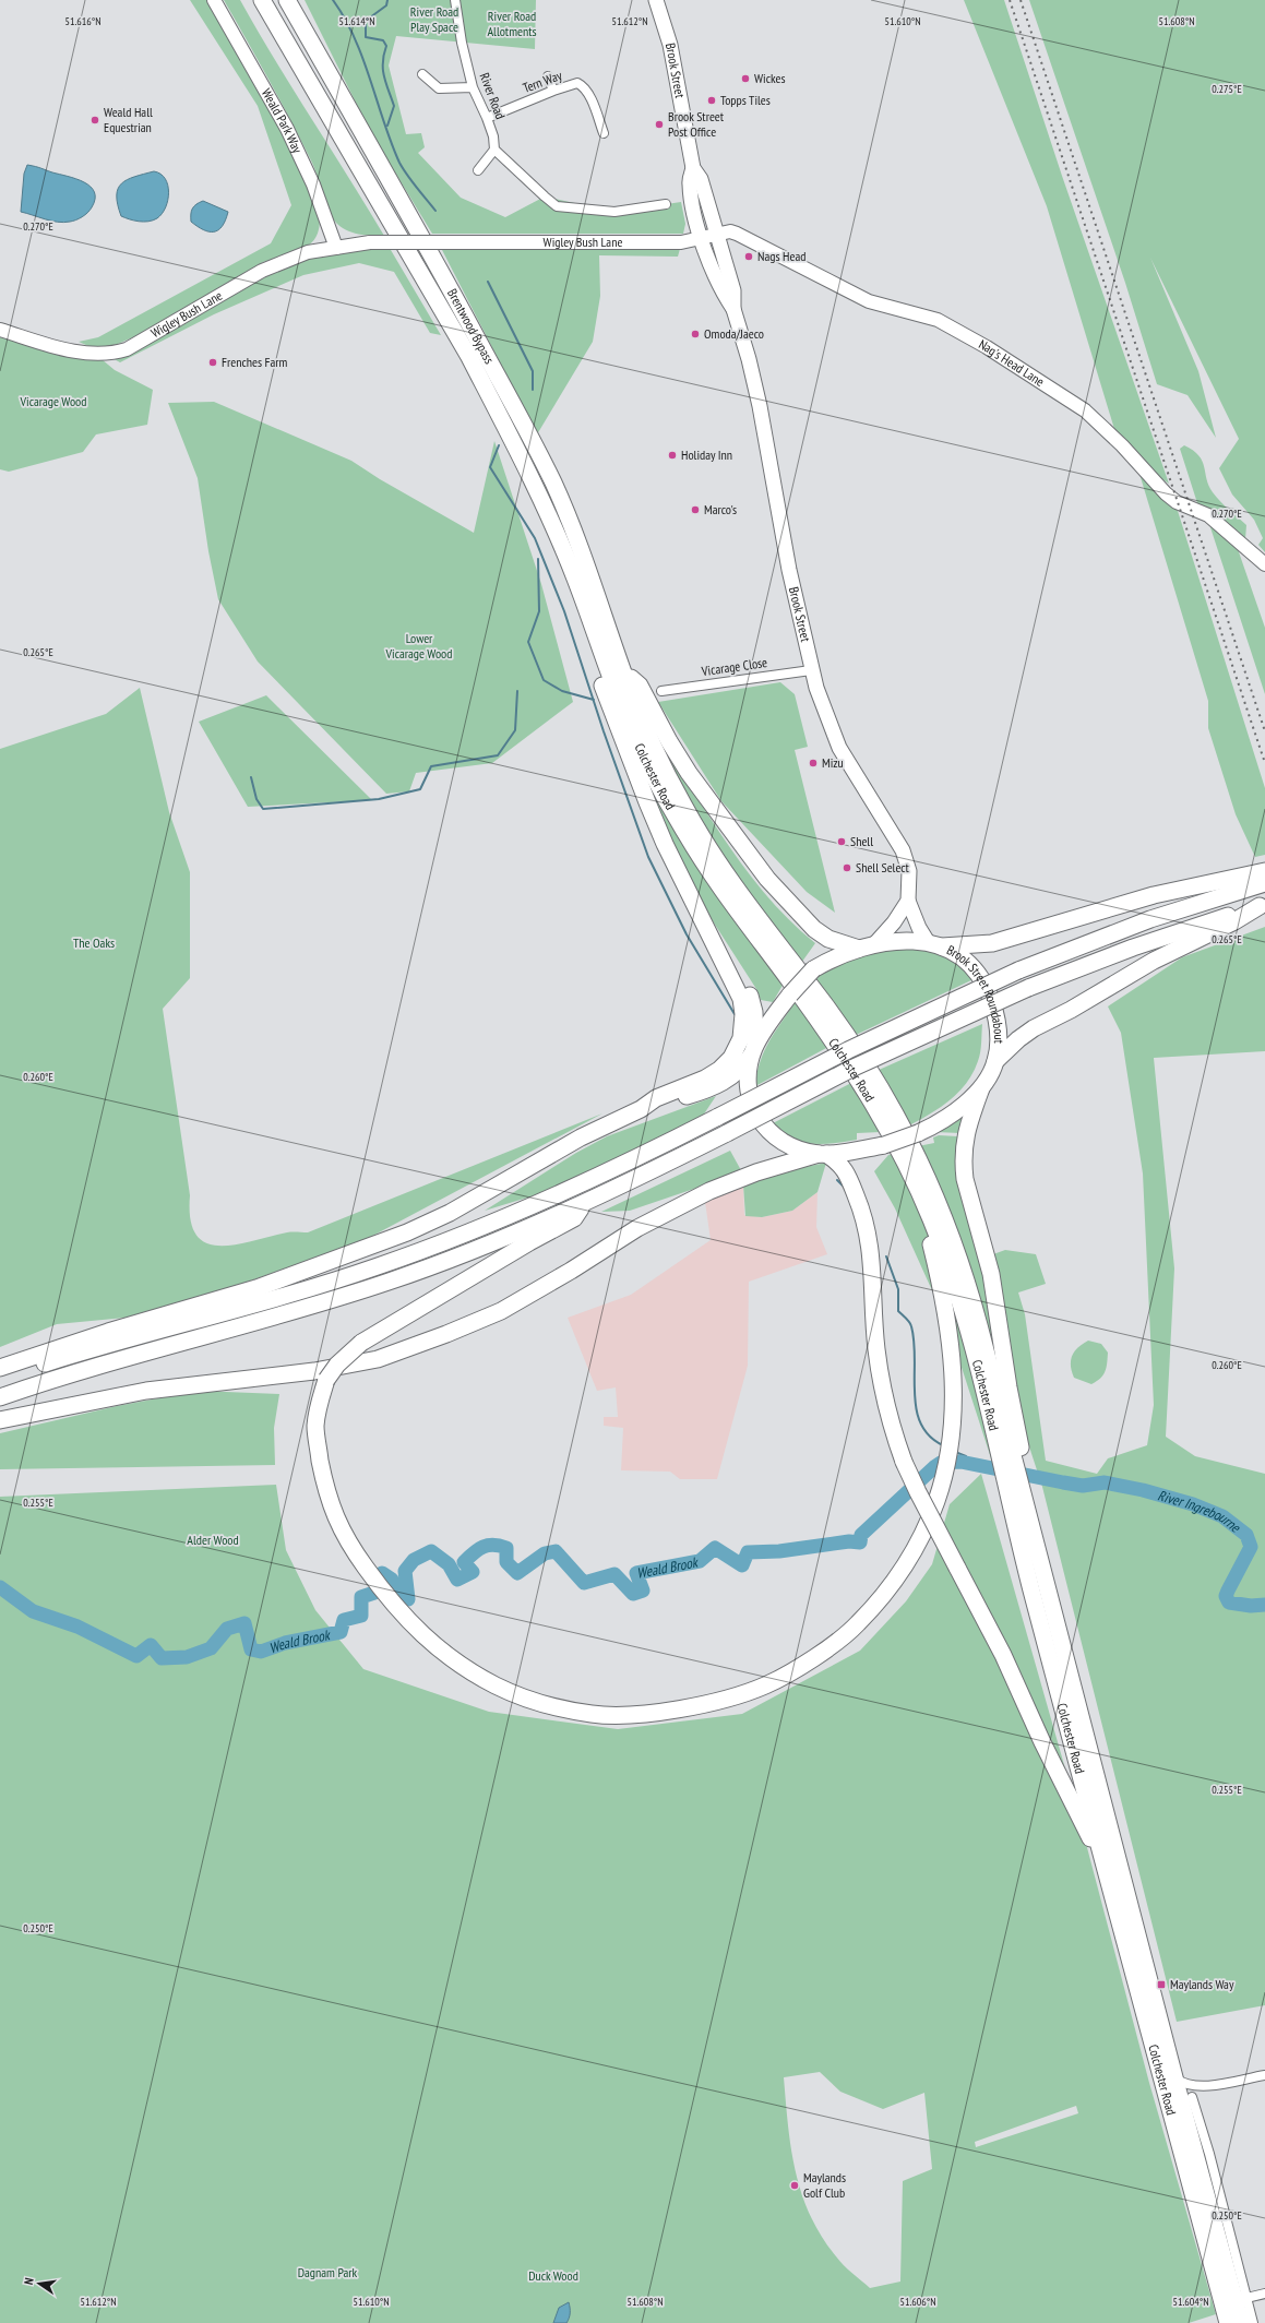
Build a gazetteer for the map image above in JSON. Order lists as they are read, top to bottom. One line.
{"streets":{"highway":["Brentwood Bypass","Colchester Road","Brook Street Roundabout"],"main road":["Brook Street"],"street":["Tern Way","River Road","Weald Park Way","Wigley Bush Lane","Nag's Head Lane","Vicarage Close"]},"crossings":[["Brook Street","Wigley Bush Lane"],["Brook Street","Nag's Head Lane"],["Brook Street","Vicarage Close"],["Brook Street","Brook Street Roundabout"],["Tern Way","River Road"],["Weald Park Way","Wigley Bush Lane"],["Wigley Bush Lane","Nag's Head Lane"],["Brentwood Bypass","Colchester Road"]],"water":["River Ingrebourne","Weald Brook"],"parks":["River Road Play Space","River Road Allotments","Vicarage Wood","Lower Vicarage Wood","The Oaks","Alder Wood","Dagnam Park","Duck Wood"],"places":{"other":["Wickes","Topps Tiles","Weald Hall Equestrian","Brook Street Post Office","Nags Head","Omoda/Jaeco","Frenches Farm","Holiday Inn","Marco's","Mizu","Shell","Shell Select","Maylands Golf Club"],"transit":["Maylands Way"]},"north":"left","coordinates":["51.616°N","51.614°N","51.612°N","51.610°N","51.608°N","0.275°E","0.270°E","0.265°E","0.260°E","0.255°E","0.250°E","51.606°N","51.604°N"]}
